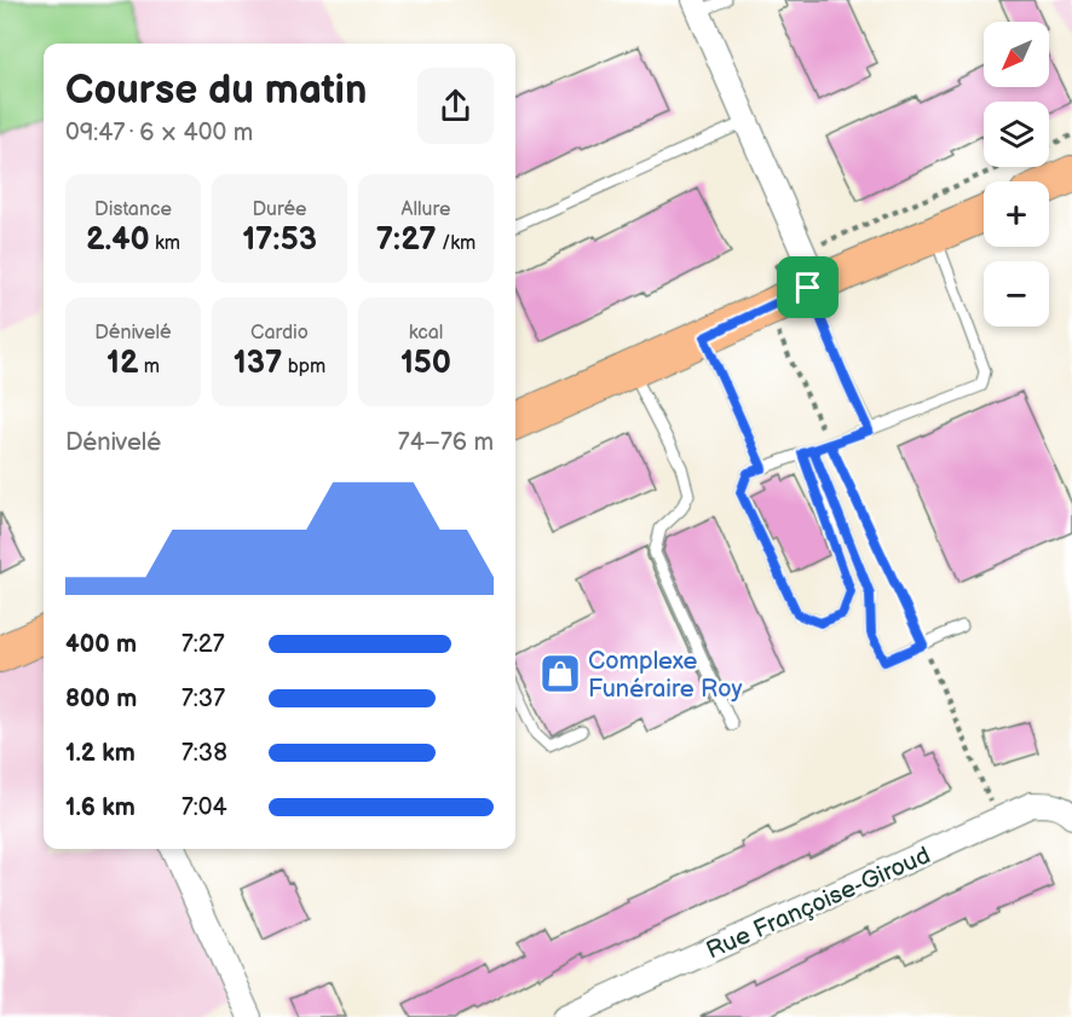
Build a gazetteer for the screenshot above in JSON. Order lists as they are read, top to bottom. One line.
{"streets":{"street":["Rue Françoise-Giroud"]},"places":{"shop":["Complexe Funéraire Roy"]},"north":"bottom left","page":{"map_buttons":["+","−"],"heading":["Course du matin","09:47 · 6 × 400 m"],"stats":[["Distance","2.40 km"],["Durée","17:53"],["Allure","7:27 /km"],["Dénivelé","12 m"],["Cardio","137 bpm"],["kcal","150"]],"chart":["Dénivelé","74–76 m"],"list":[{"name":"400 m","note":"7:27"},{"name":"800 m","note":"7:37"},{"name":"1.2 km","note":"7:38"},{"name":"1.6 km","note":"7:04"}]}}
